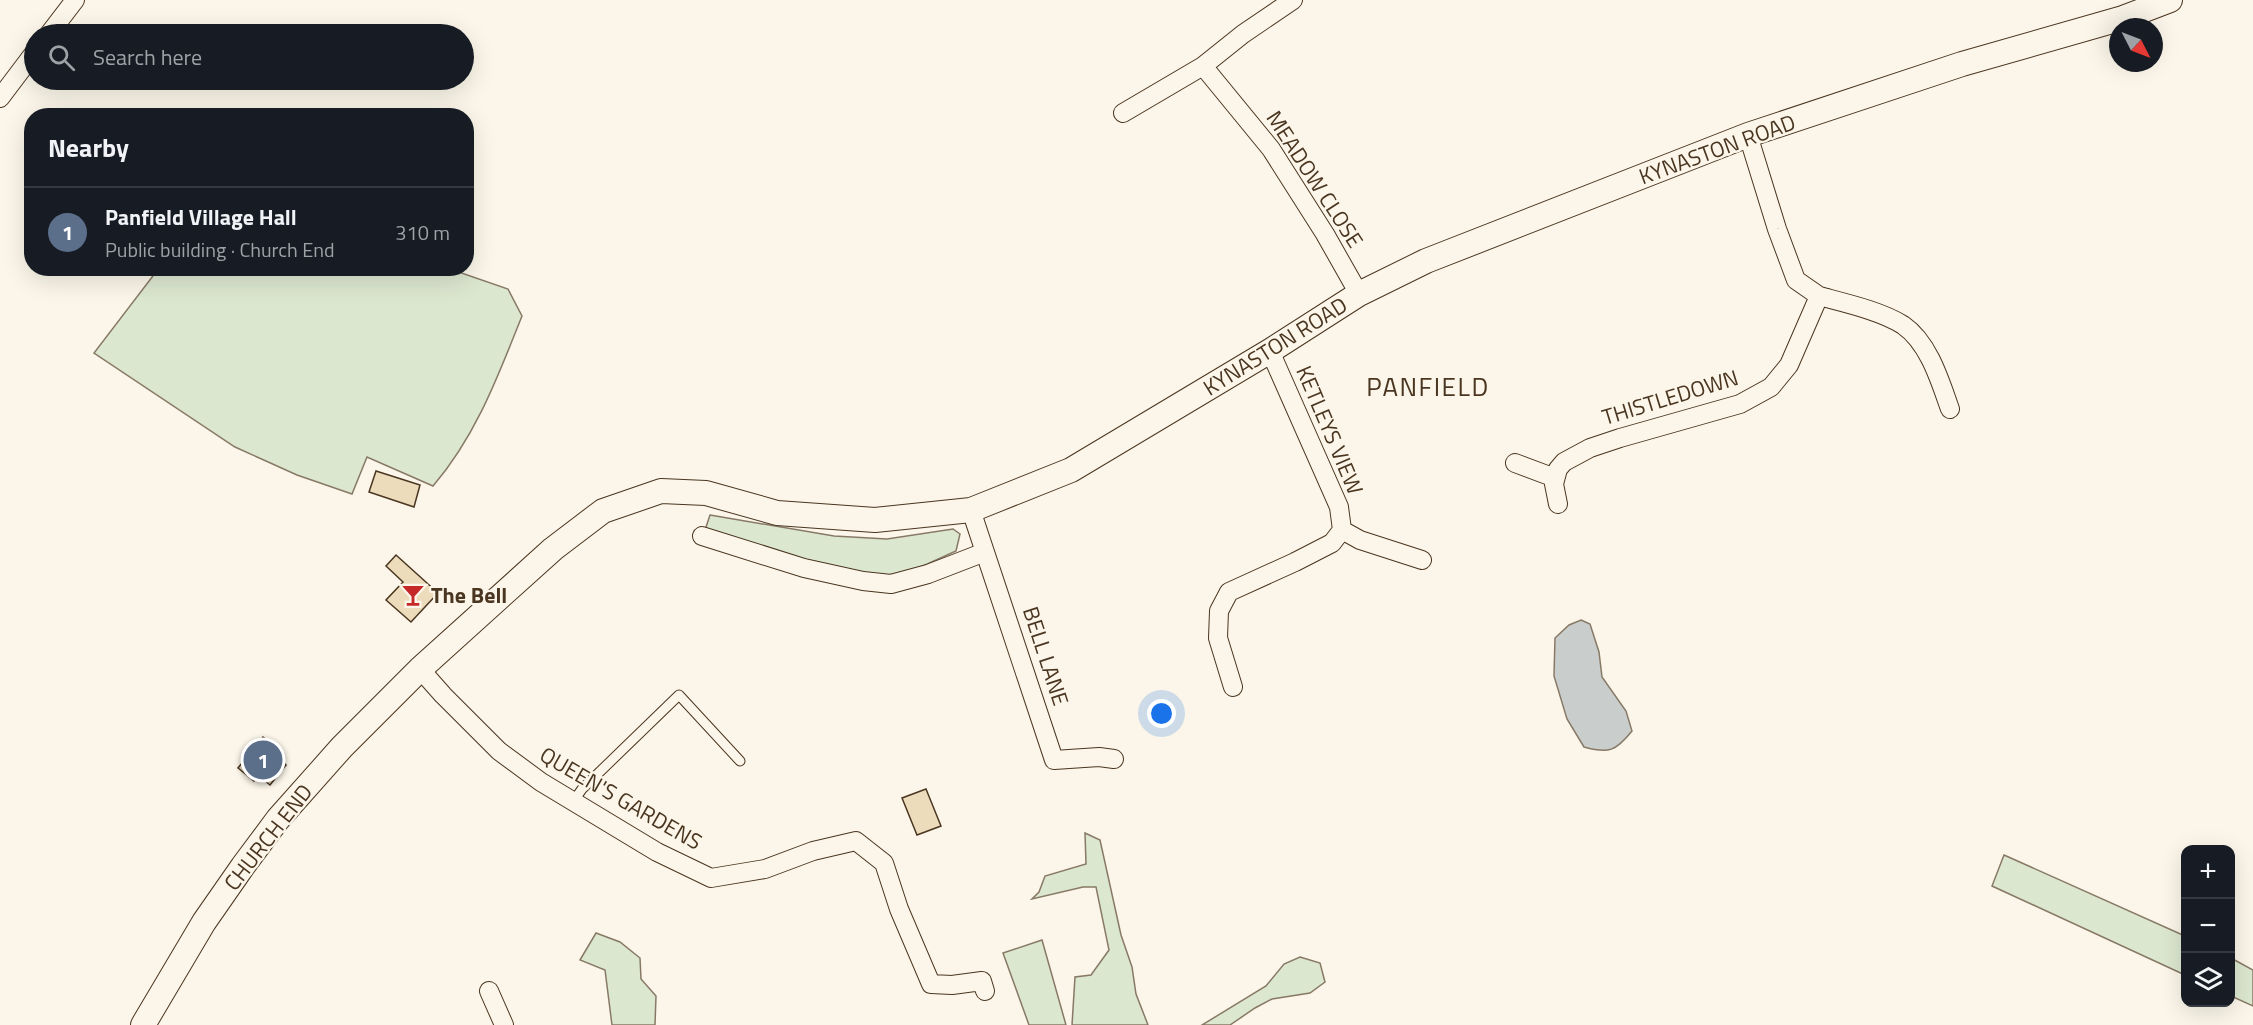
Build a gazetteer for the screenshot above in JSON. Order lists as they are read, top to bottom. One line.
{"streets":{"street":["KYNASTON ROAD","MEADOW CLOSE","THISTLEDOWN","KETLEYS VIEW","BELL LANE","QUEEN'S GARDENS","CHURCH END"]},"crossings":[["KYNASTON ROAD","MEADOW CLOSE"],["KYNASTON ROAD","KETLEYS VIEW"],["KYNASTON ROAD","BELL LANE"],["KYNASTON ROAD","QUEEN'S GARDENS"],["KYNASTON ROAD","CHURCH END"],["QUEEN'S GARDENS","CHURCH END"]],"districts":["PANFIELD"],"places":{"bar":["The Bell"]},"north":"bottom right","page":{"search":"Search here","heading":"Nearby","list":[{"mark":"1","name":"Panfield Village Hall","note":"Public building · Church End","value":"310 m"}],"pins":"1","map_buttons":["+","−"]}}
